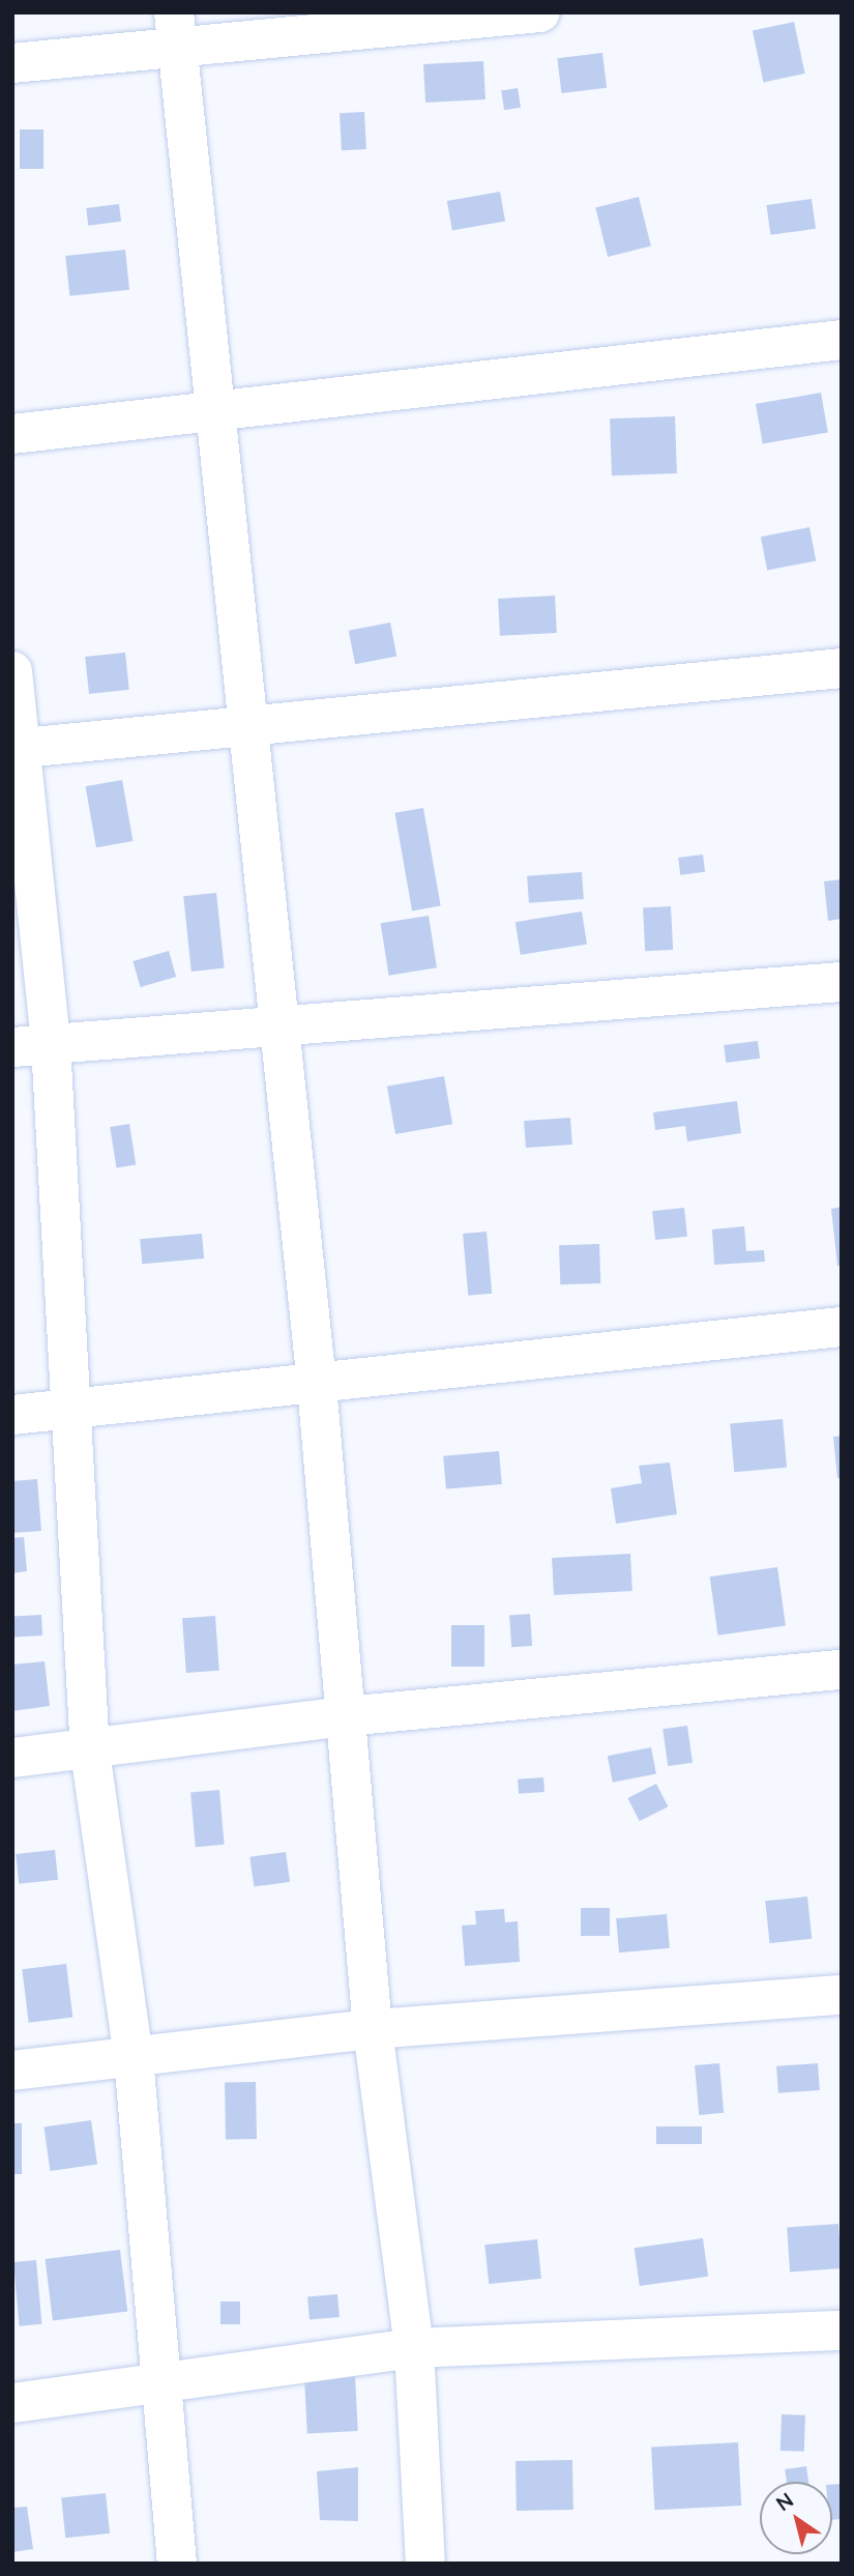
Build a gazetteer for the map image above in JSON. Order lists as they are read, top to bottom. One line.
{"north":"top left"}
